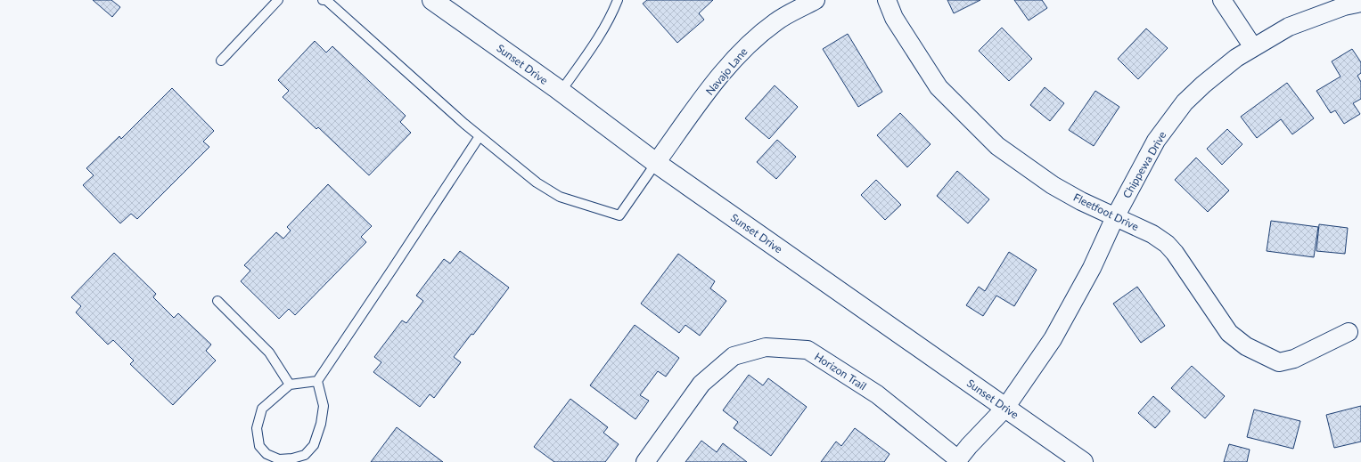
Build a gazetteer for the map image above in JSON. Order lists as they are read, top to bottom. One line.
{"streets":{"street":["Sunset Drive","Navajo Lane","Chippewa Drive","Fleetfoot Drive","Horizon Trail"]},"crossings":[["Sunset Drive","Navajo Lane"],["Sunset Drive","Chippewa Drive"],["Sunset Drive","Horizon Trail"],["Chippewa Drive","Fleetfoot Drive"],["Chippewa Drive","Horizon Trail"]]}
